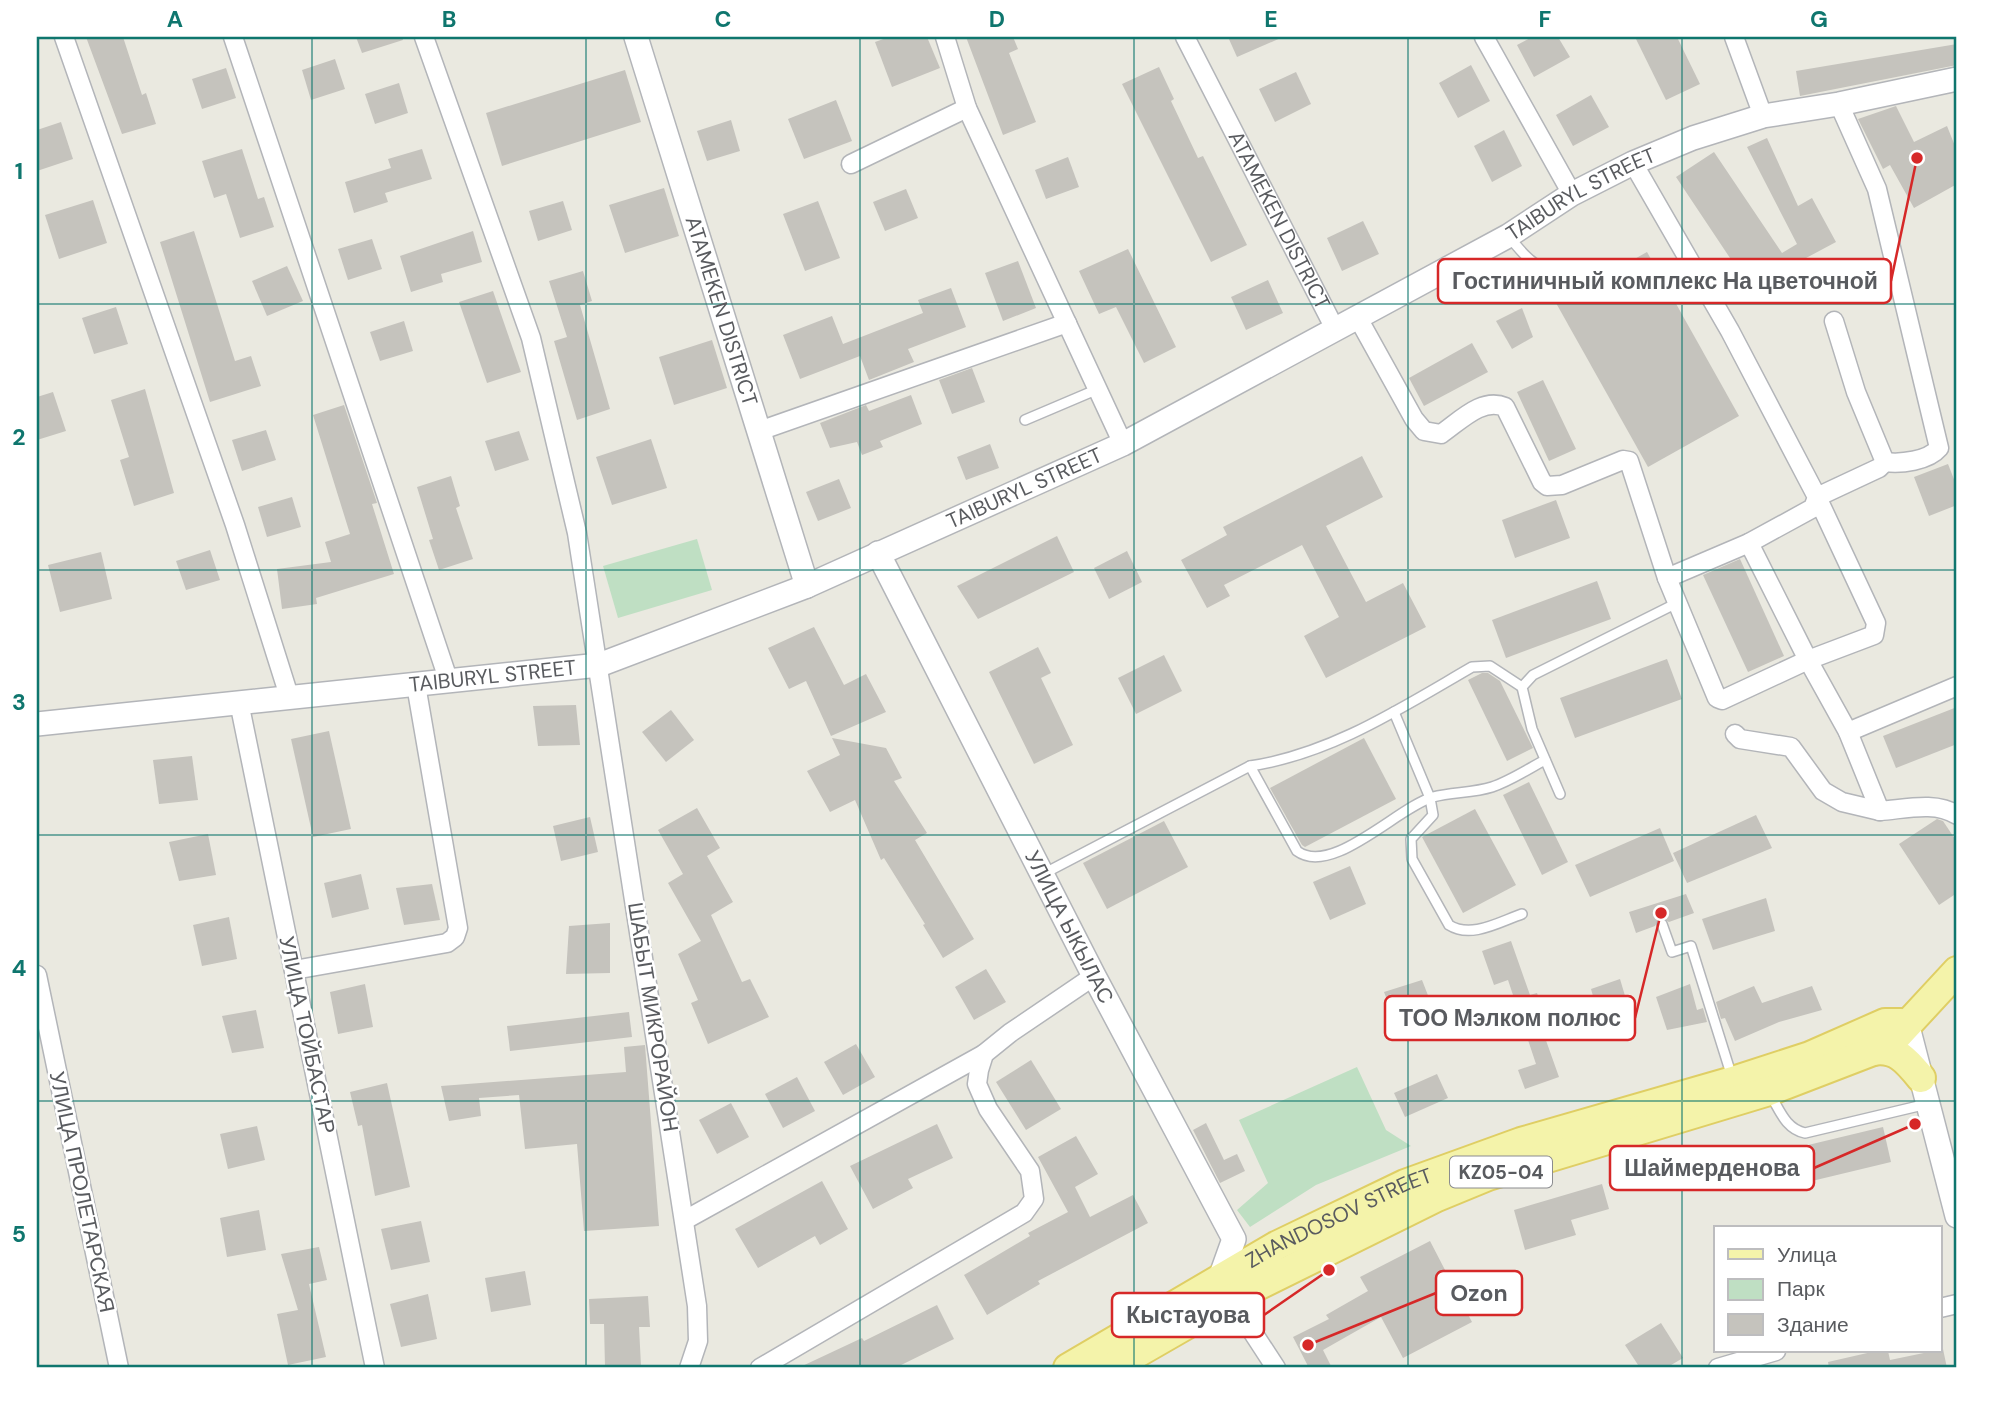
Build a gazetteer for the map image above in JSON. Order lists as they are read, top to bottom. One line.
{"streets":{"main road":["KZ05-04","ZHANDOSOV STREET"],"street":["TAIBURYL STREET","ATAMEKEN DISTRICT","УЛИЦА ЫКЫЛАС","ШАБЫТ МИКРОРАЙОН","УЛИЦА ТОЙБАСТАР","УЛИЦА ПРОЛЕТАРСКАЯ"]},"crossings":[["TAIBURYL STREET","ATAMEKEN DISTRICT"],["TAIBURYL STREET","УЛИЦА ЫКЫЛАС"],["TAIBURYL STREET","ШАБЫТ МИКРОРАЙОН"],["TAIBURYL STREET","УЛИЦА ТОЙБАСТАР"],["УЛИЦА ЫКЫЛАС","ZHANDOSOV STREET"]],"places":["Гостиничный комплекс На цветочной","ТОО Мэлком полюс","Шаймерденова","Кыстауова","Ozon"],"legend":["Улица","Парк","Здание"],"grid":{"columns":["A","B","C","D","E","F","G"],"rows":["1","2","3","4","5"]}}
